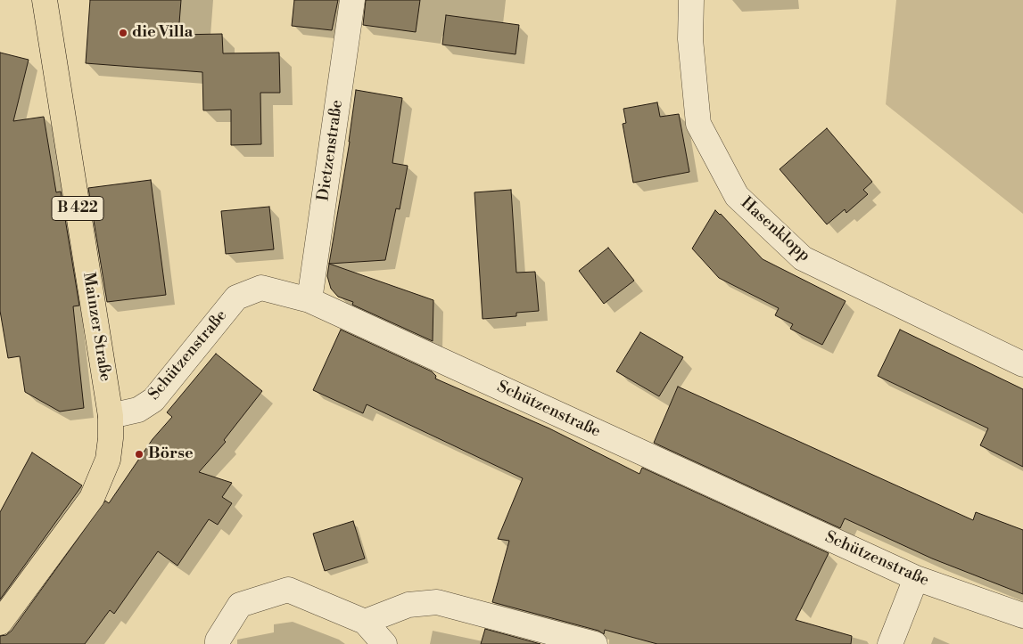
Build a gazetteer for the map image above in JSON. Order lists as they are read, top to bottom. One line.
{"streets":{"main road":["B 422","Mainzer Straße"],"street":["Dietzenstraße","Hasenklopp","Schützenstraße"]},"crossings":[["Dietzenstraße","Schützenstraße"],["Mainzer Straße","Schützenstraße"]],"places":["die Villa","Börse"]}
